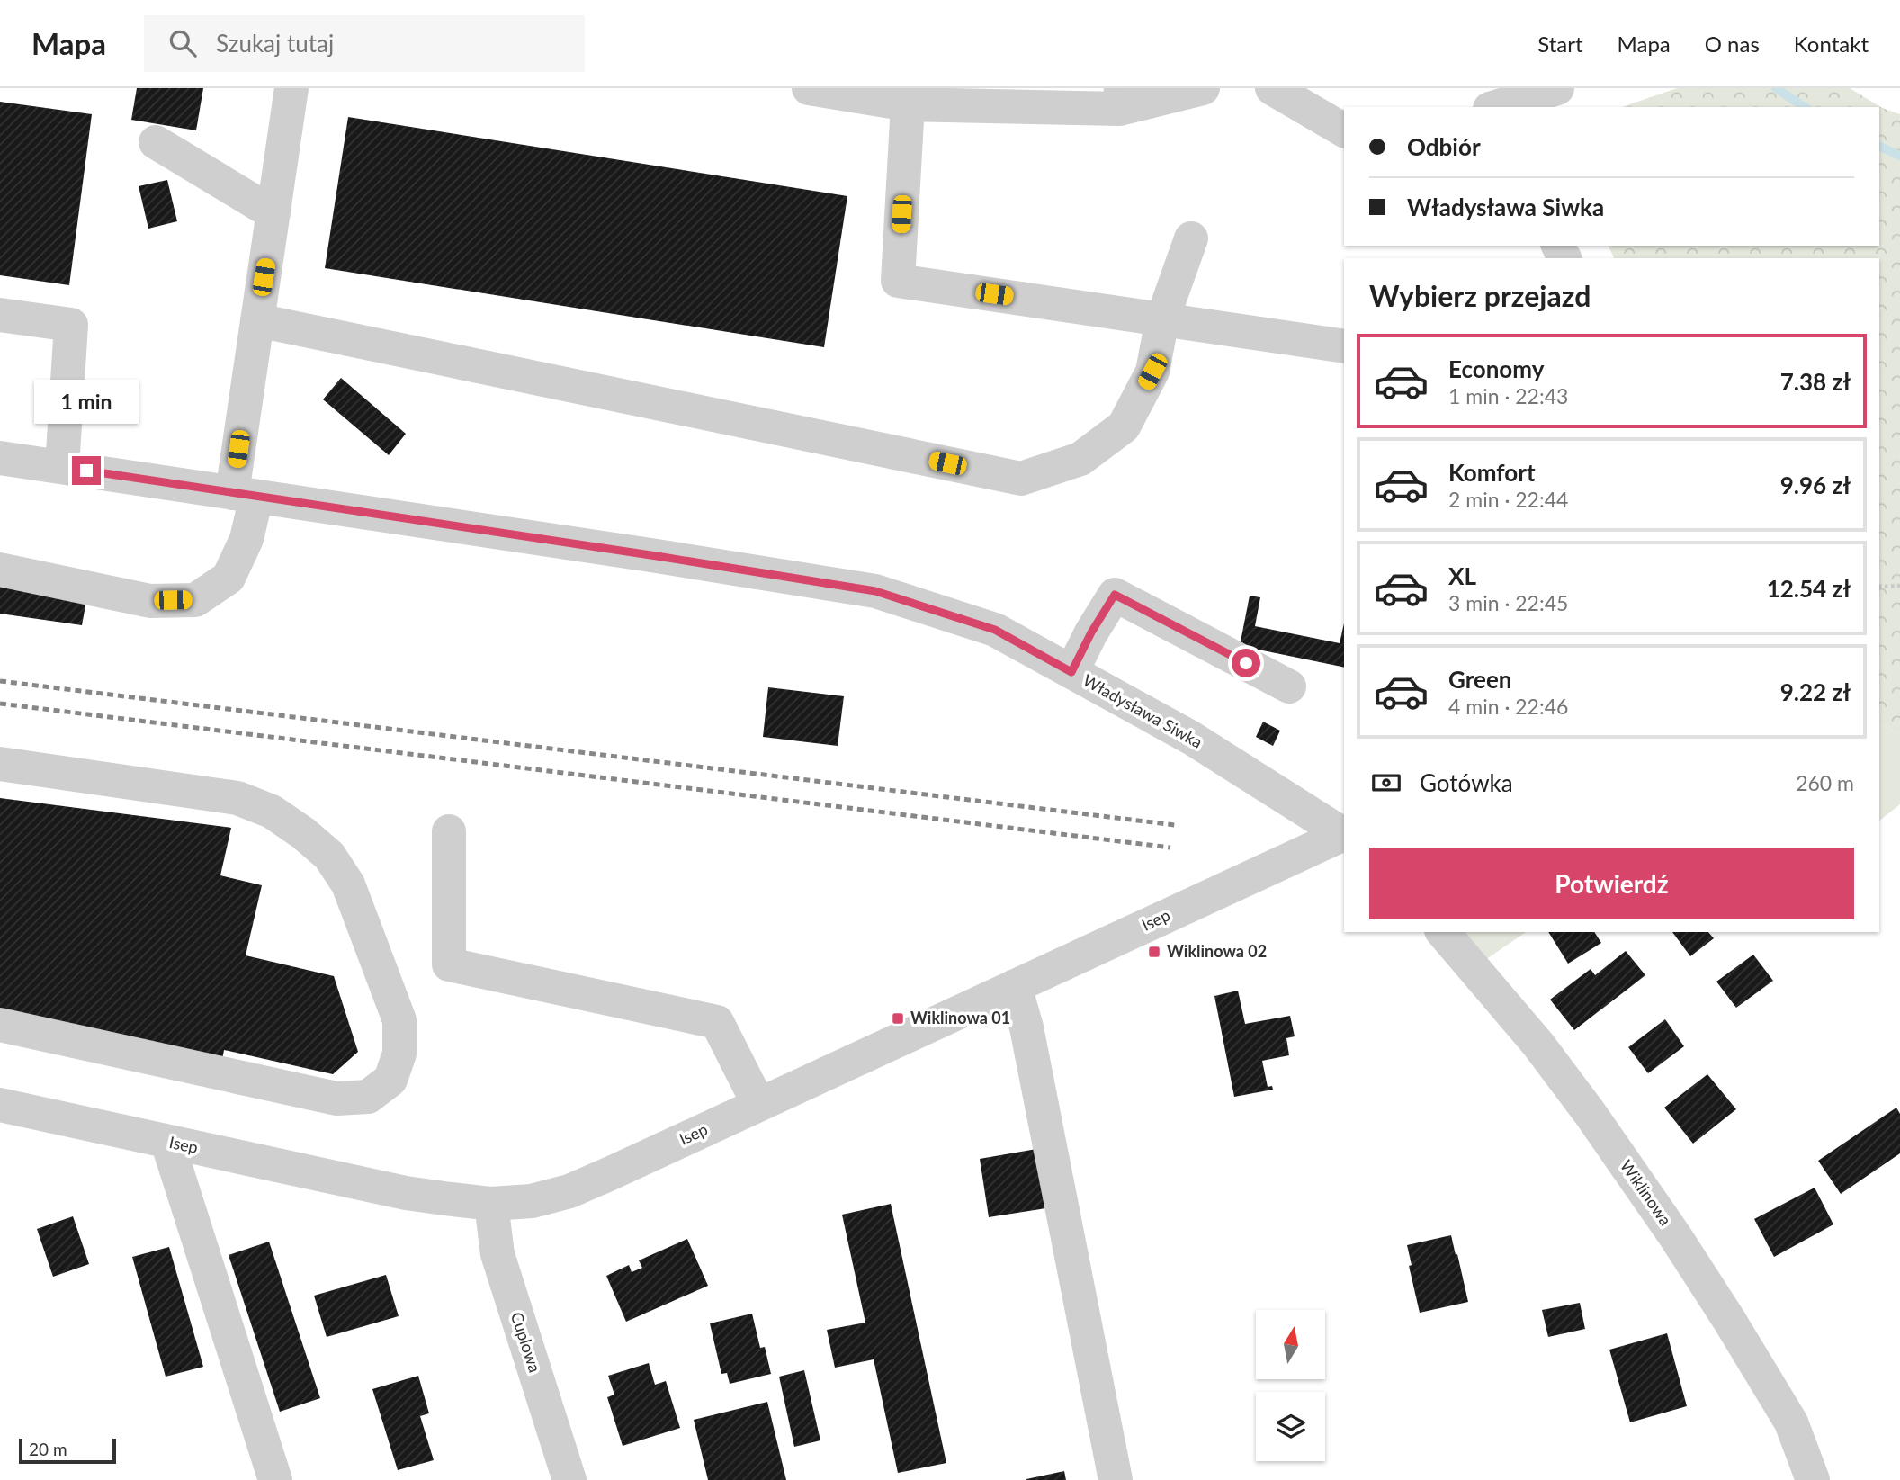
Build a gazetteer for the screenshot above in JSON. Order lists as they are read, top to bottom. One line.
{"streets":{"street":["Władysława Siwka","Isep","Wiklinowa","Cuplowa"]},"crossings":[["Isep","Cuplowa"]],"places":{"transit":["Wiklinowa 02","Wiklinowa 01"]},"scale_bar":"20 m","north":"top","page":{"header":"Mapa","search":"Szukaj tutaj","nav":["Start","Mapa","O nas","Kontakt"],"banner":["Odbiór","Władysława Siwka"],"heading":"Wybierz przejazd","list":[{"name":"Economy","note":"1 min · 22:43","value":"7.38 zł"},{"name":"Komfort","note":"2 min · 22:44","value":"9.96 zł"},{"name":"XL","note":"3 min · 22:45","value":"12.54 zł"},{"name":"Green","note":"4 min · 22:46","value":"9.22 zł"}],"bubble":"1 min","pay":["Gotówka","260 m"],"buttons":"Potwierdź","scale":"20 m"}}
